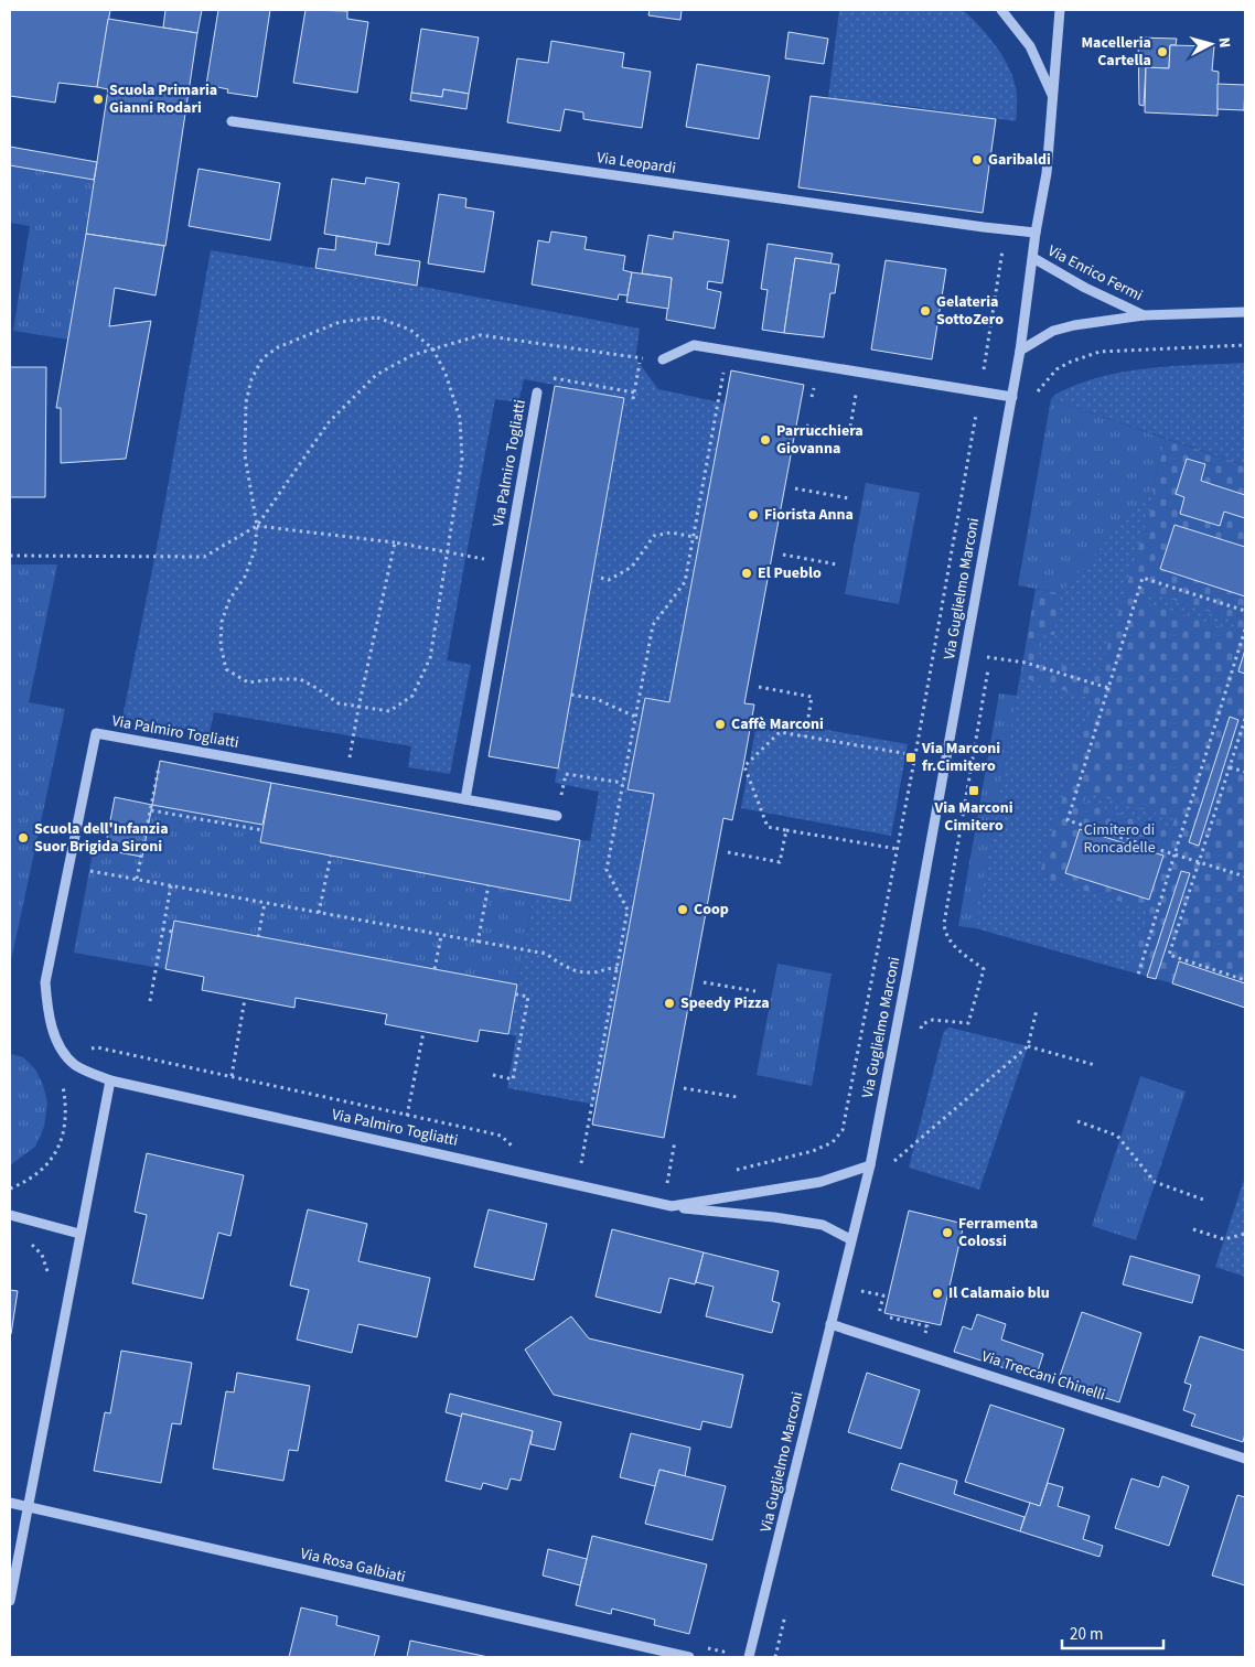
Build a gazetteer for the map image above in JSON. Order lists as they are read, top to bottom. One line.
{"streets":{"street":["Via Leopardi","Via Enrico Fermi","Via Palmiro Togliatti","Via Guglielmo Marconi","Via Treccani Chinelli","Via Rosa Galbiati"]},"crossings":[["Via Leopardi","Via Guglielmo Marconi"],["Via Enrico Fermi","Via Guglielmo Marconi"],["Via Palmiro Togliatti","Via Guglielmo Marconi"],["Via Guglielmo Marconi","Via Treccani Chinelli"]],"parks":["Cimitero di Roncadelle"],"places":{"other":["Macelleria Cartella","Scuola Primaria Gianni Rodari","Garibaldi","Gelateria SottoZero","Parrucchiera Giovanna","Fiorista Anna","El Pueblo","Caffè Marconi","Scuola dell'Infanzia Suor Brigida Sironi","Coop","Speedy Pizza","Ferramenta Colossi","Il Calamaio blu"],"transit":["Via Marconi fr.Cimitero","Via Marconi Cimitero"]},"scale_bar":"20 m","north":"right"}
